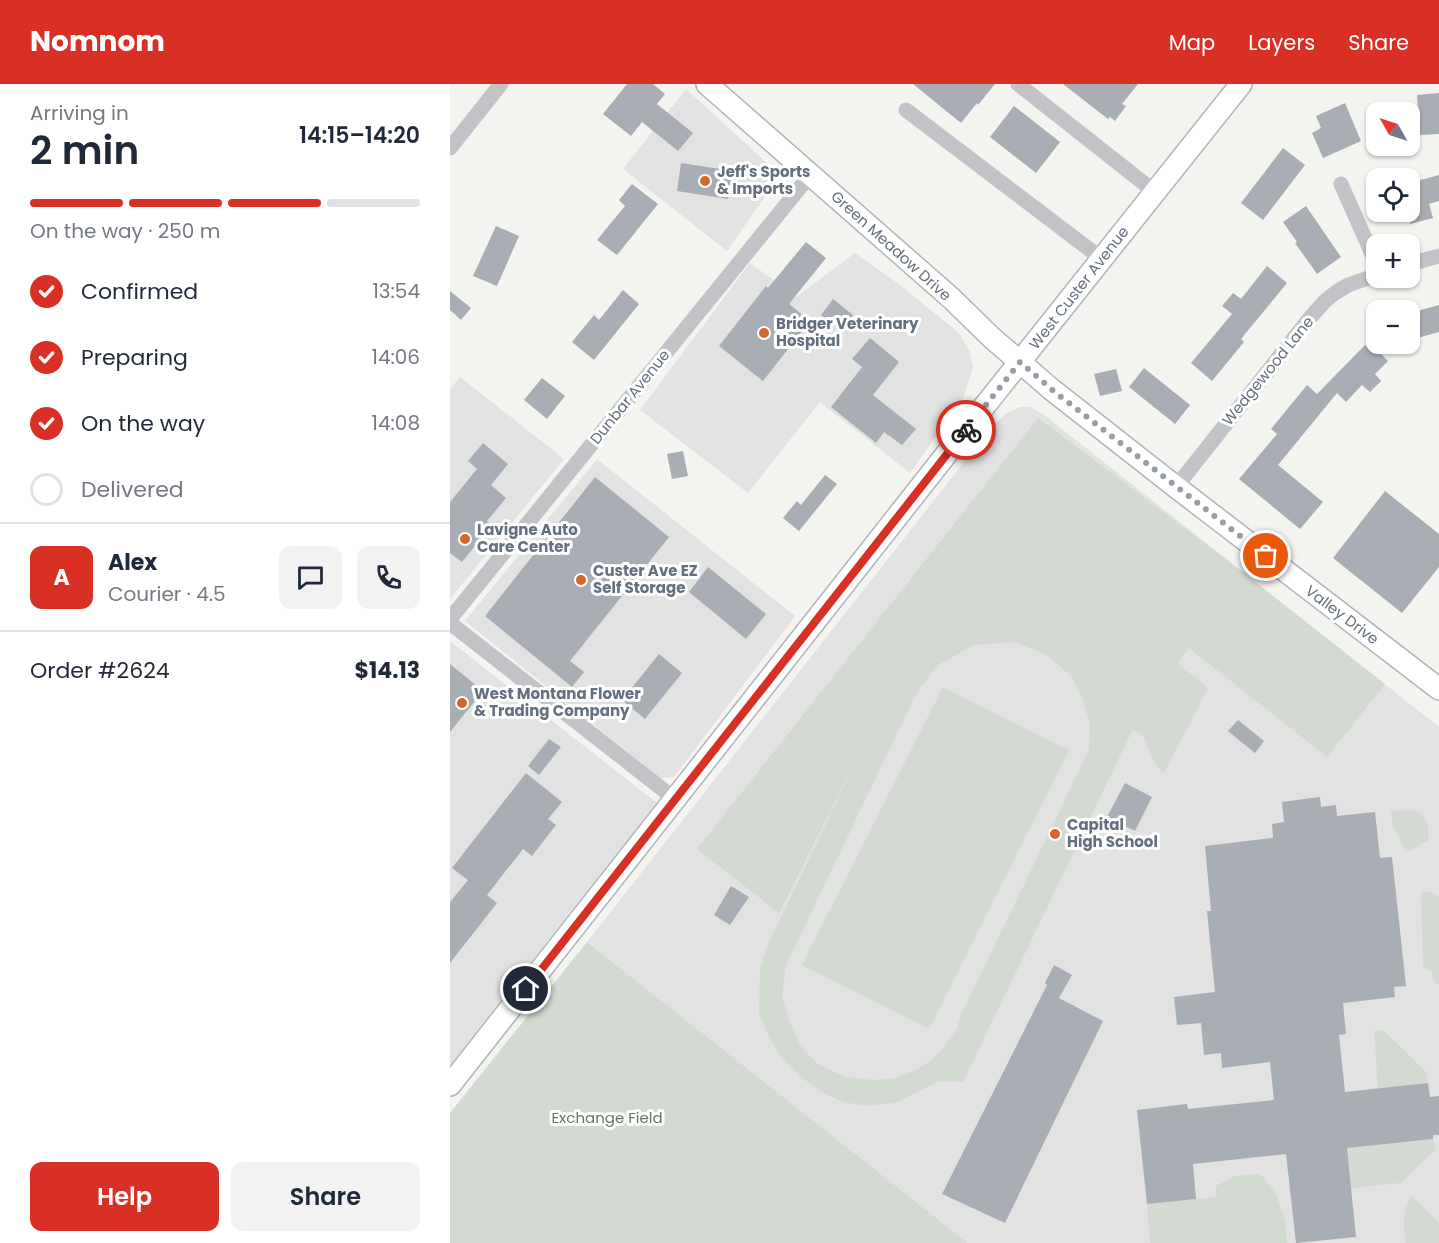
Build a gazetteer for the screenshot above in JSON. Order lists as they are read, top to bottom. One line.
{"streets":{"main road":["Green Meadow Drive","West Custer Avenue","Valley Drive"],"street":["Wedgewood Lane","Dunbar Avenue"]},"crossings":[["Green Meadow Drive","West Custer Avenue"],["Green Meadow Drive","Dunbar Avenue"],["Green Meadow Drive","Valley Drive"],["West Custer Avenue","Valley Drive"],["Wedgewood Lane","Valley Drive"]],"parks":["Exchange Field"],"places":["Jeff's Sports & Imports","Bridger Veterinary Hospital","Lavigne Auto Care Center","Custer Ave EZ Self Storage","West Montana Flower & Trading Company","Capital High School"],"north":"top left","page":{"header":"Nomnom","nav":["Map","Layers","Share"],"heading":["2 min","Arriving in","14:15–14:20"],"panel":["Alex","Courier · 4.5","Order #2624","$14.13"],"map_buttons":["+","−"],"bar":"On the way · 250 m","list":[["Confirmed","13:54"],["Preparing","14:06"],["On the way","14:08"],"Delivered"],"round":"A","buttons":["Help","Share"]}}
